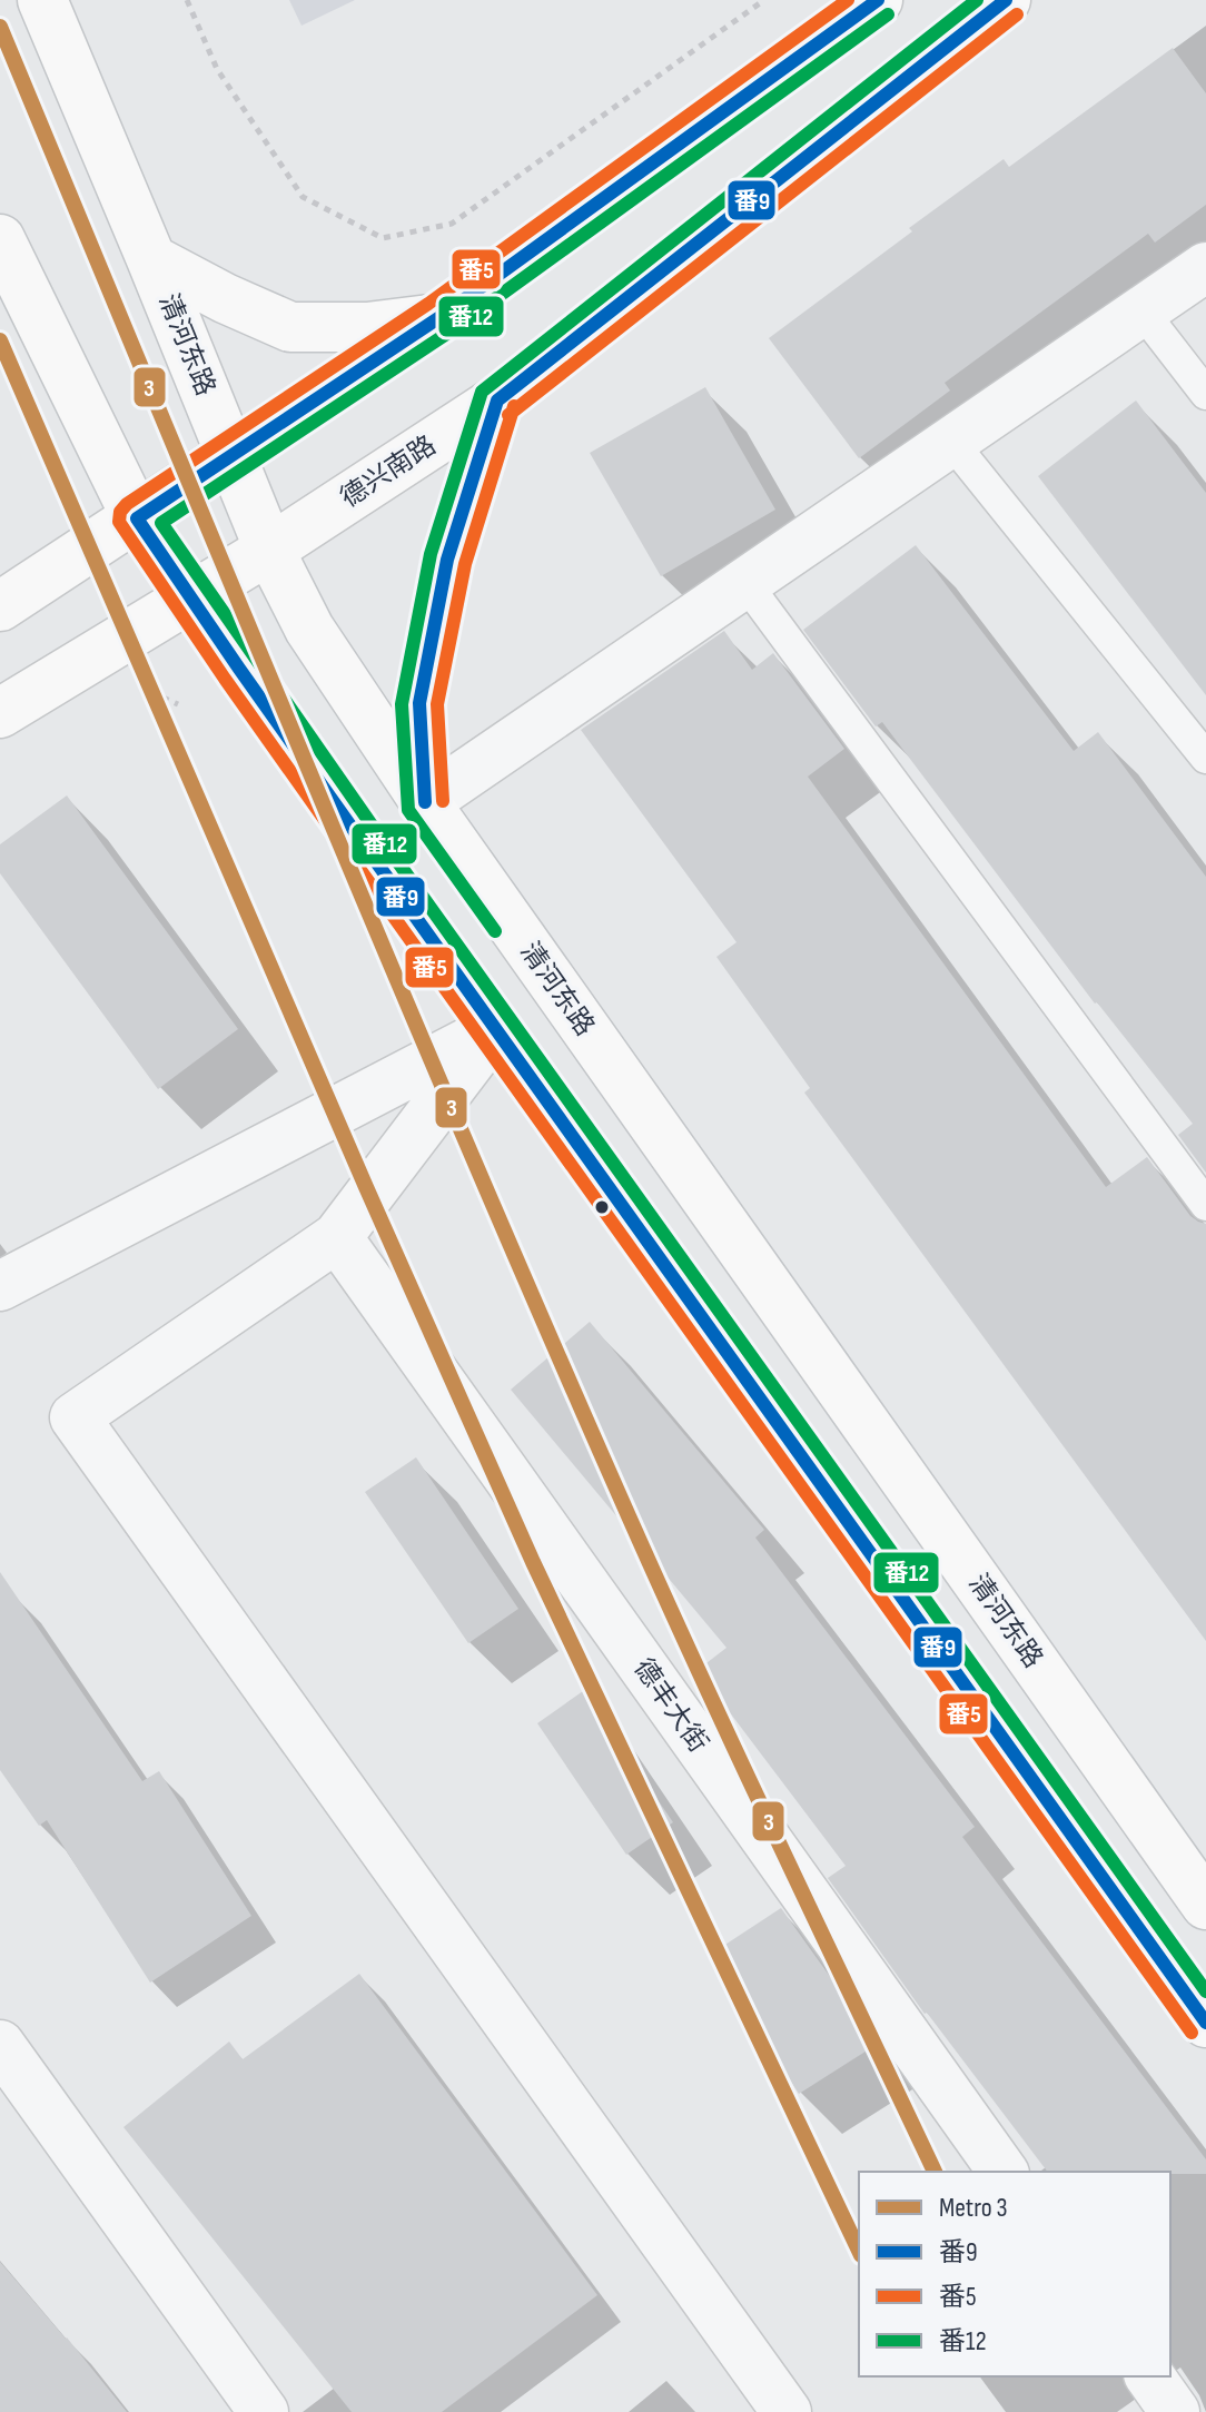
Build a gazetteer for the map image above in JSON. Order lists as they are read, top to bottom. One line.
{"streets":{"main road":["清河东路","德兴南路"],"street":["德丰大街"]},"crossings":[["清河东路","德兴南路"]],"lines":["transit line 番9","transit line 番5","transit line 番12","metro line 3"],"legend":["Metro 3","番9","番5","番12"]}
